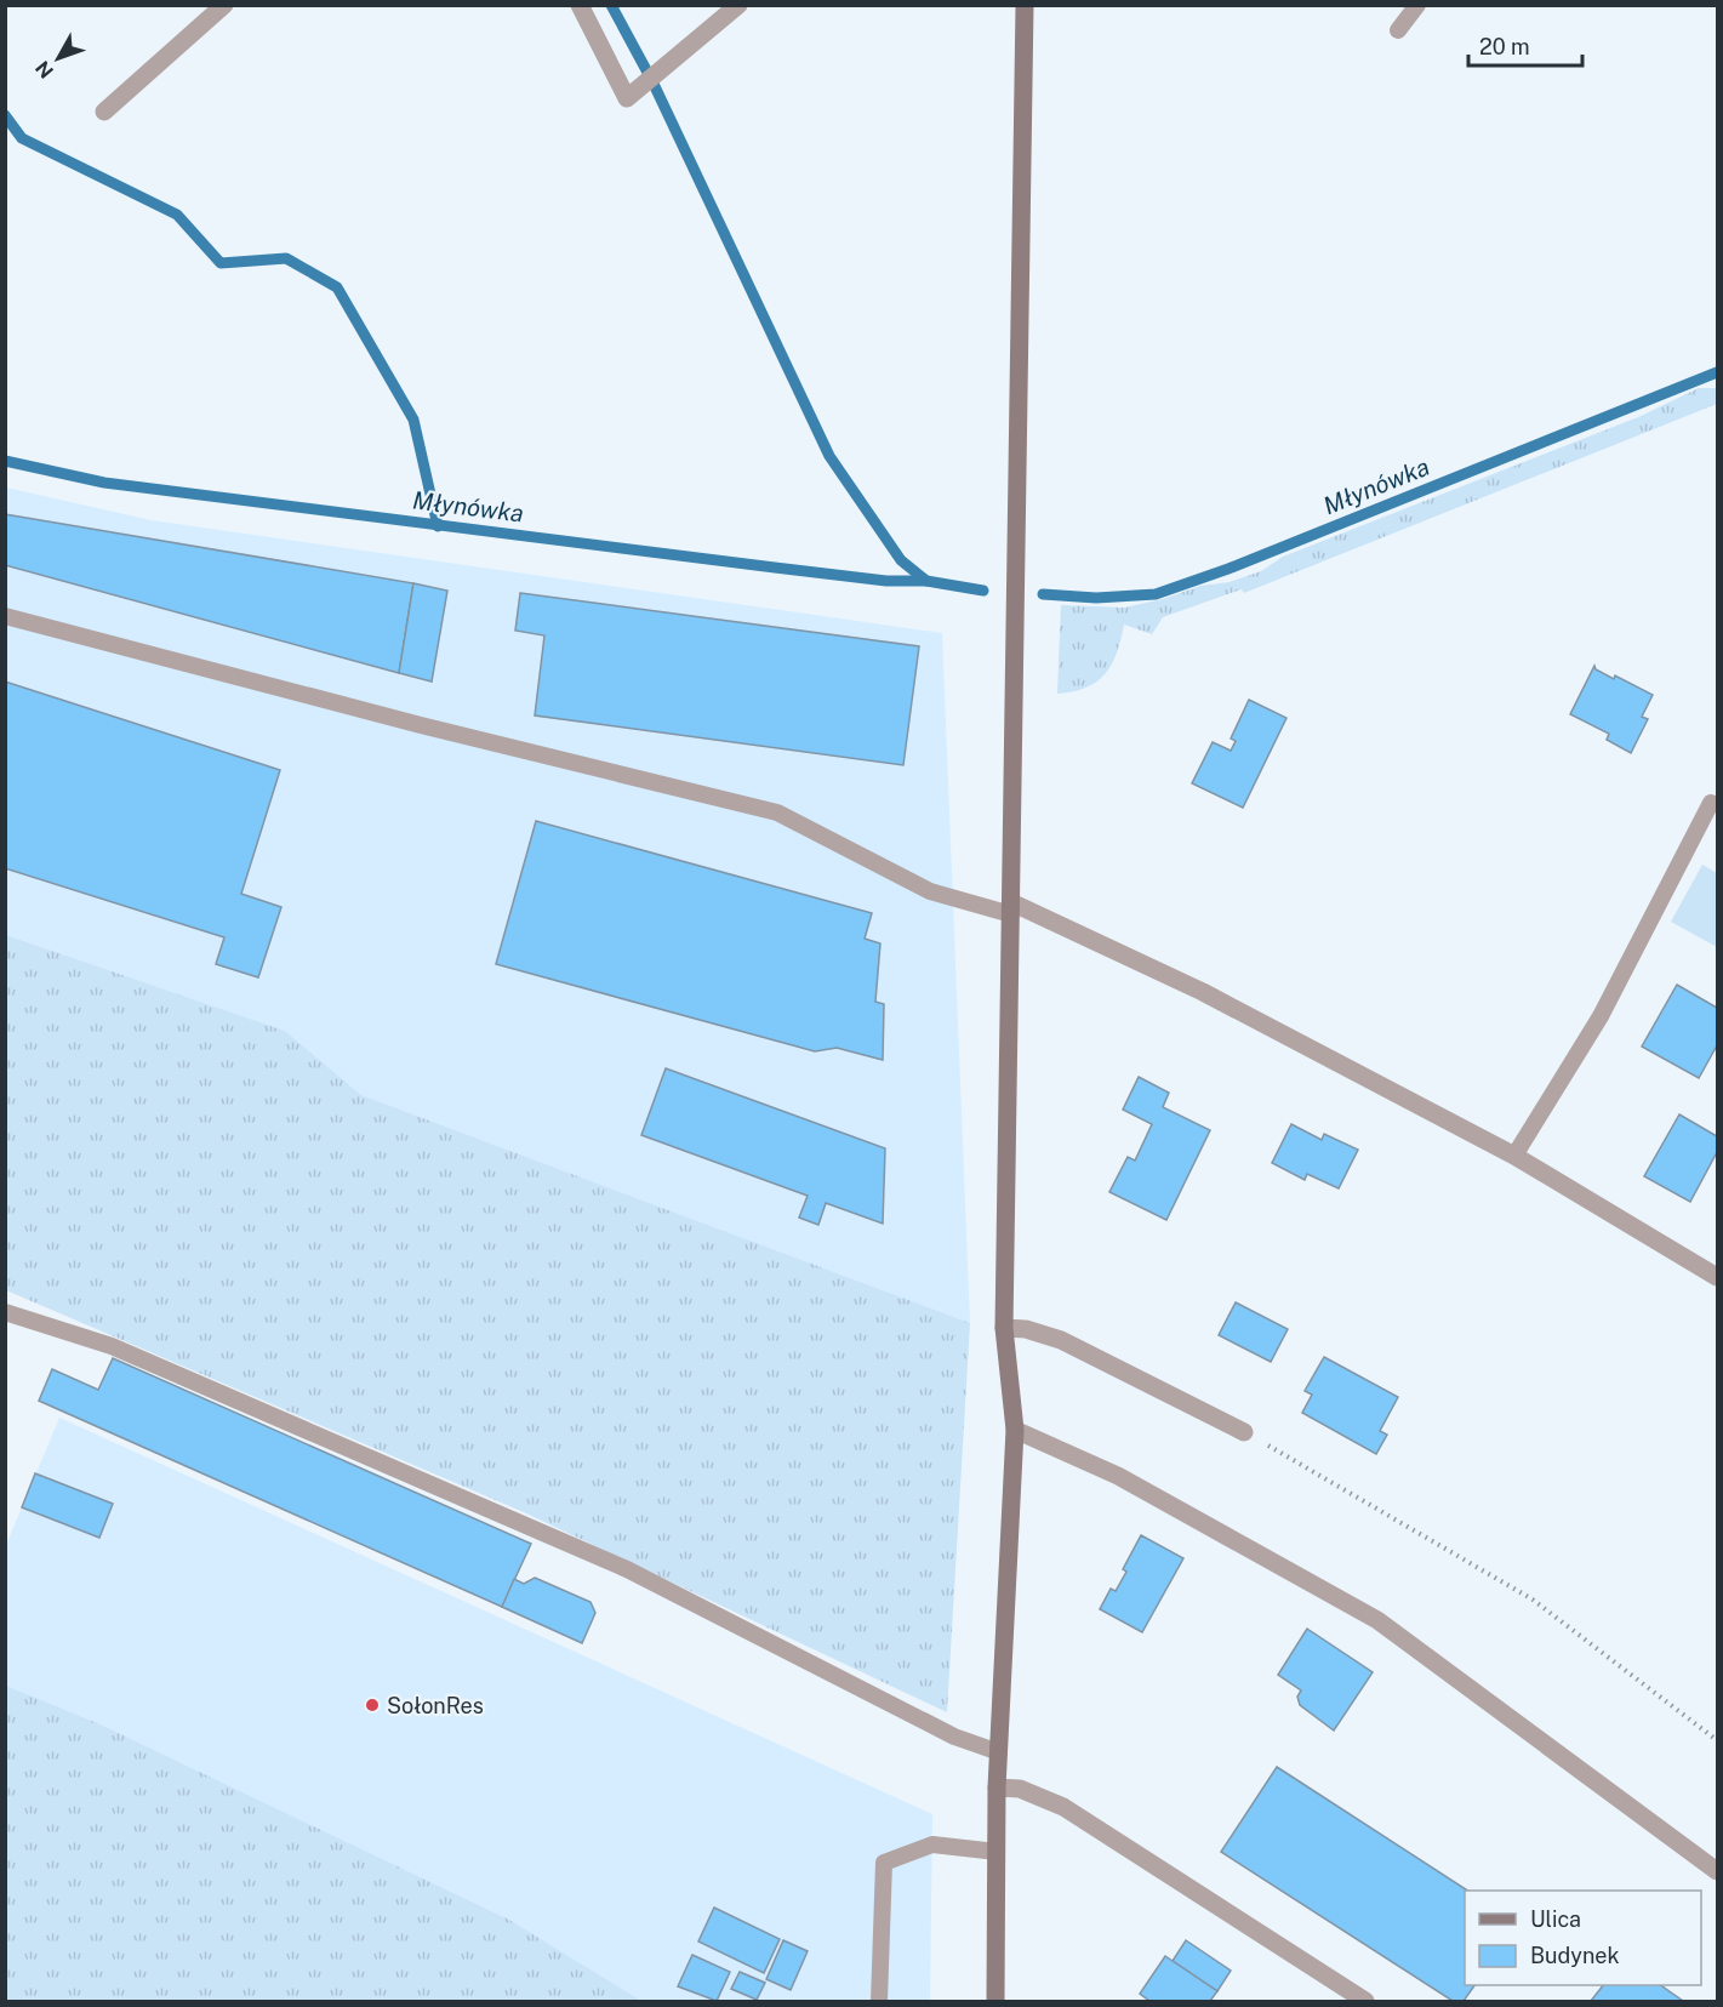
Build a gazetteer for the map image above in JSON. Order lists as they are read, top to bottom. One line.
{"water":["Młynówka"],"places":["SołonRes"],"legend":["Ulica","Budynek"],"scale_bar":"20 m","north":"bottom left"}
